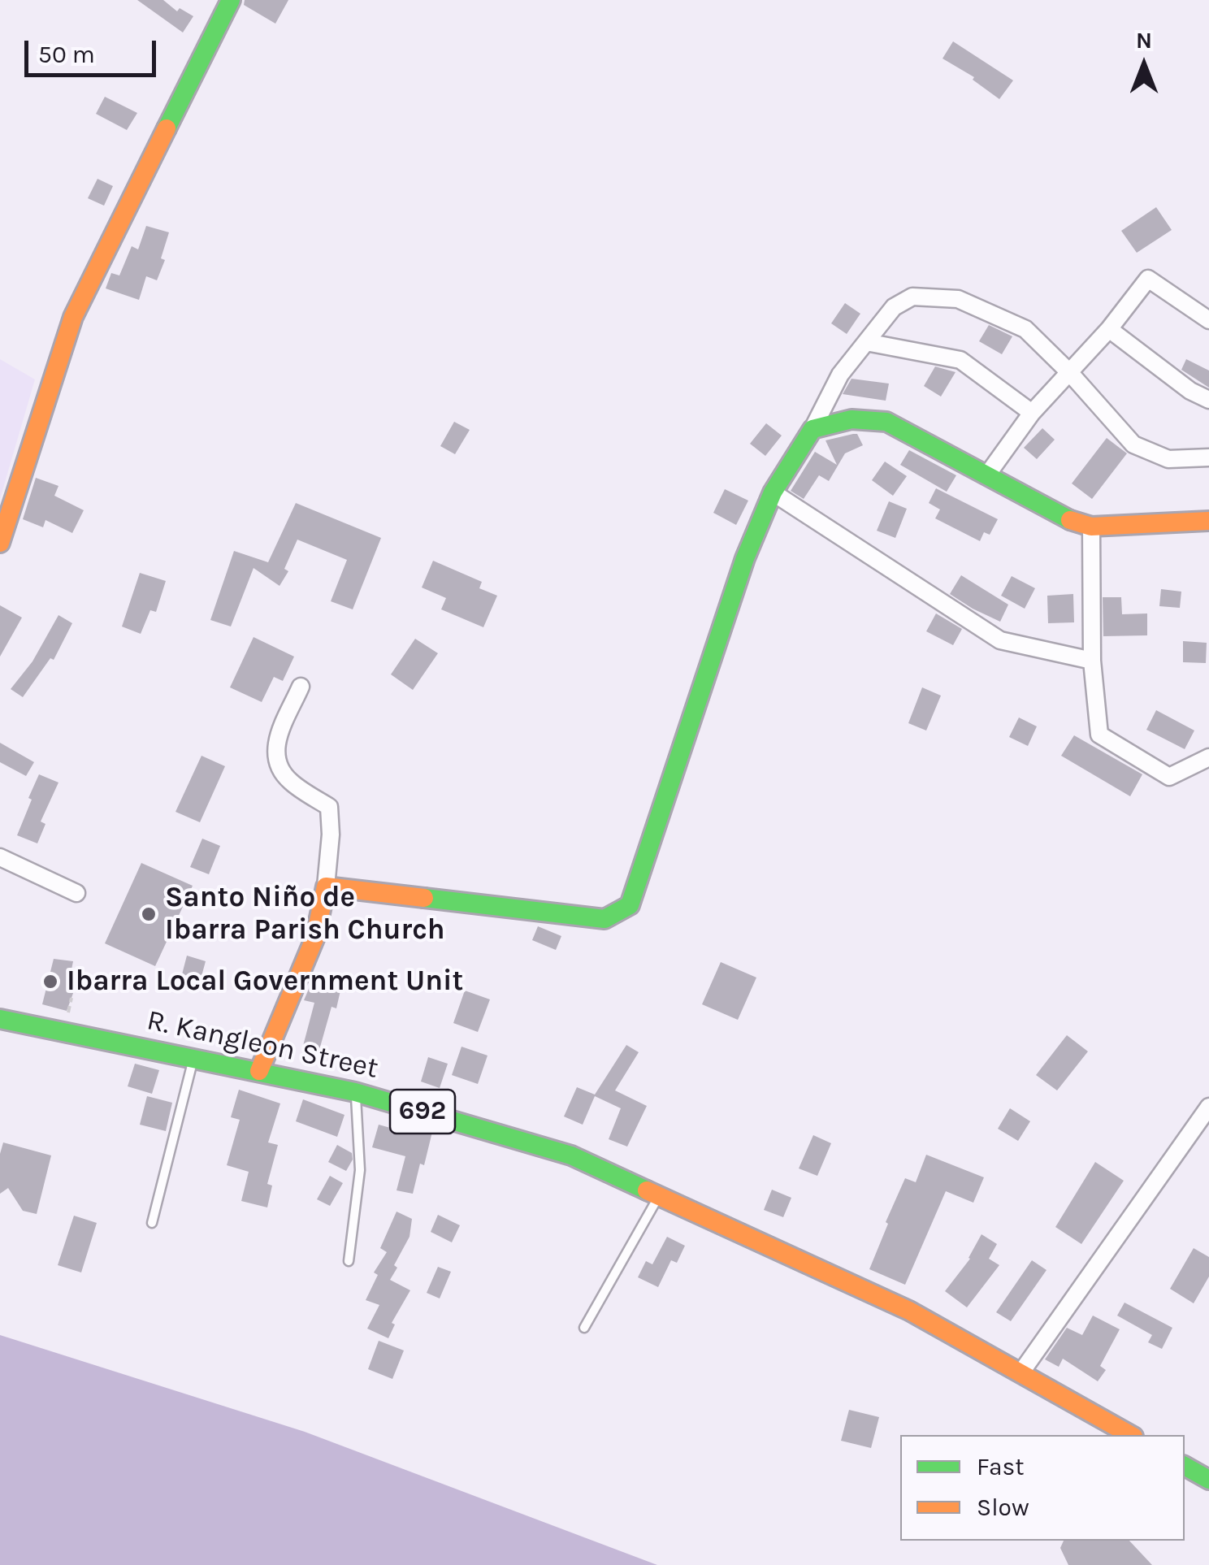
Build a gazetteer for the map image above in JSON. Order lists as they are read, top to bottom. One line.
{"streets":{"street":["R. Kangleon Street","692"]},"crossings":[["R. Kangleon Street","692"]],"places":["Santo Niño de Ibarra Parish Church","Ibarra Local Government Unit"],"legend":["Fast","Slow"],"scale_bar":"50 m","north":"top"}
